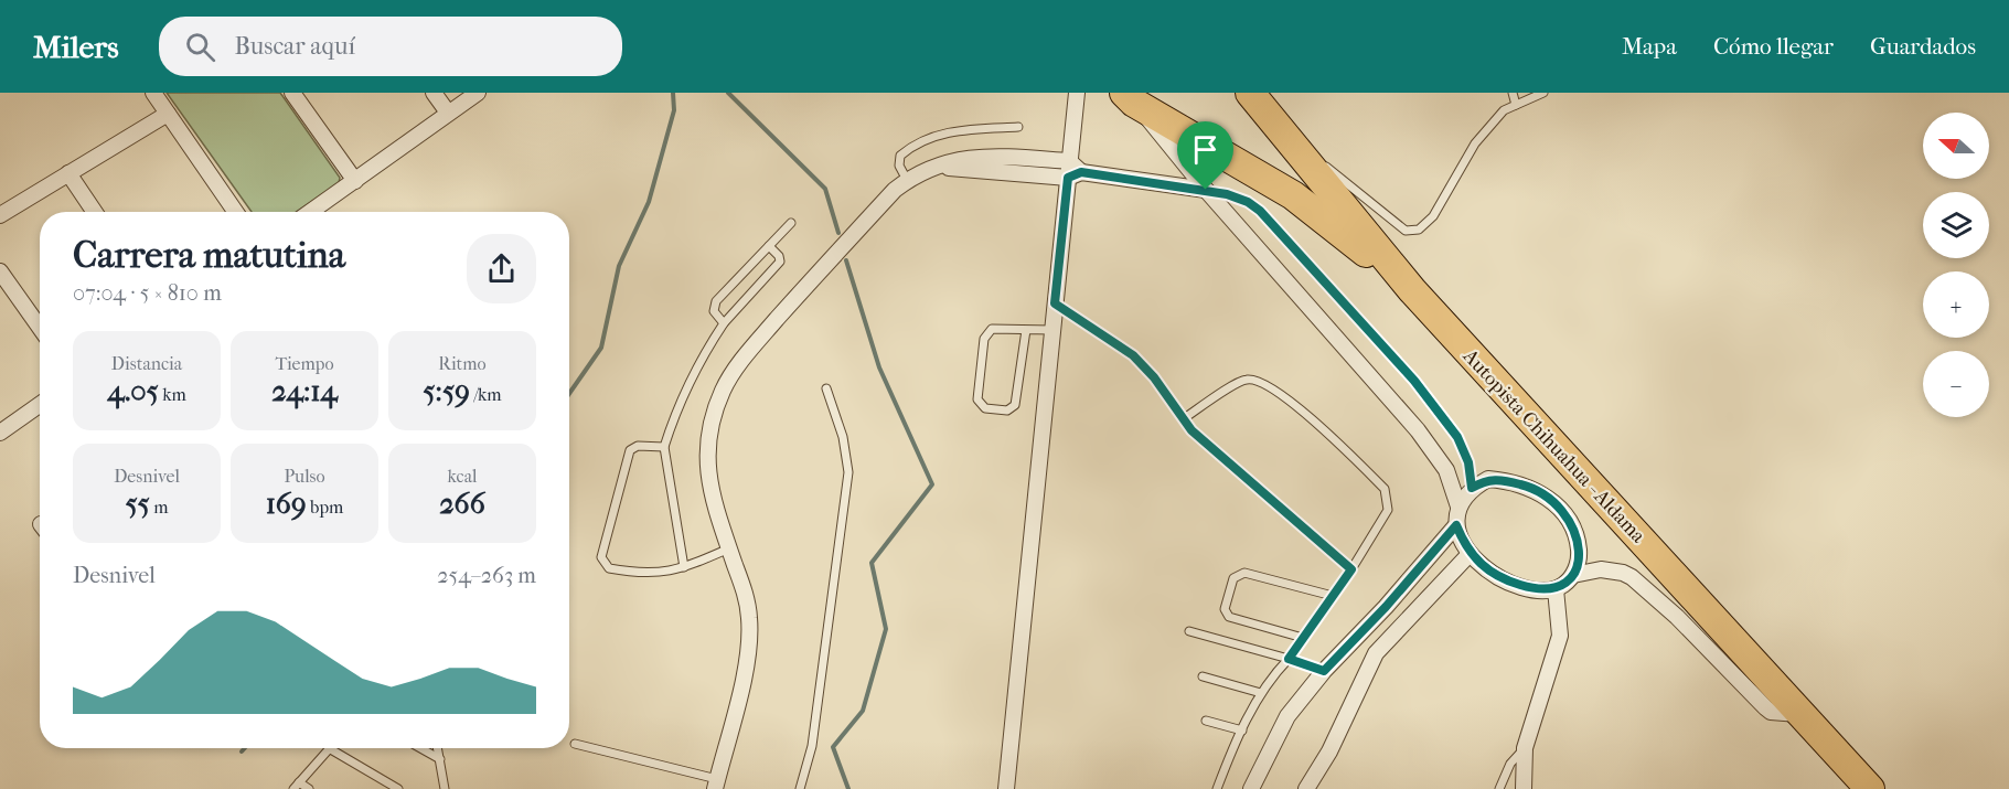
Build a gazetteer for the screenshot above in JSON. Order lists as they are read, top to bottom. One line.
{"streets":{"highway":["Autopista Chihuahua - Aldama"]},"north":"left","page":{"header":"Milers","search":"Buscar aquí","nav":["Mapa","Cómo llegar","Guardados"],"map_buttons":["+","−"],"heading":["Carrera matutina","07:04 · 5 × 810 m"],"stats":[["Distancia","4.05 km"],["Tiempo","24:14"],["Ritmo","5:59 /km"],["Desnivel","55 m"],["Pulso","169 bpm"],["kcal","266"]],"chart":["Desnivel","254–263 m"]}}
